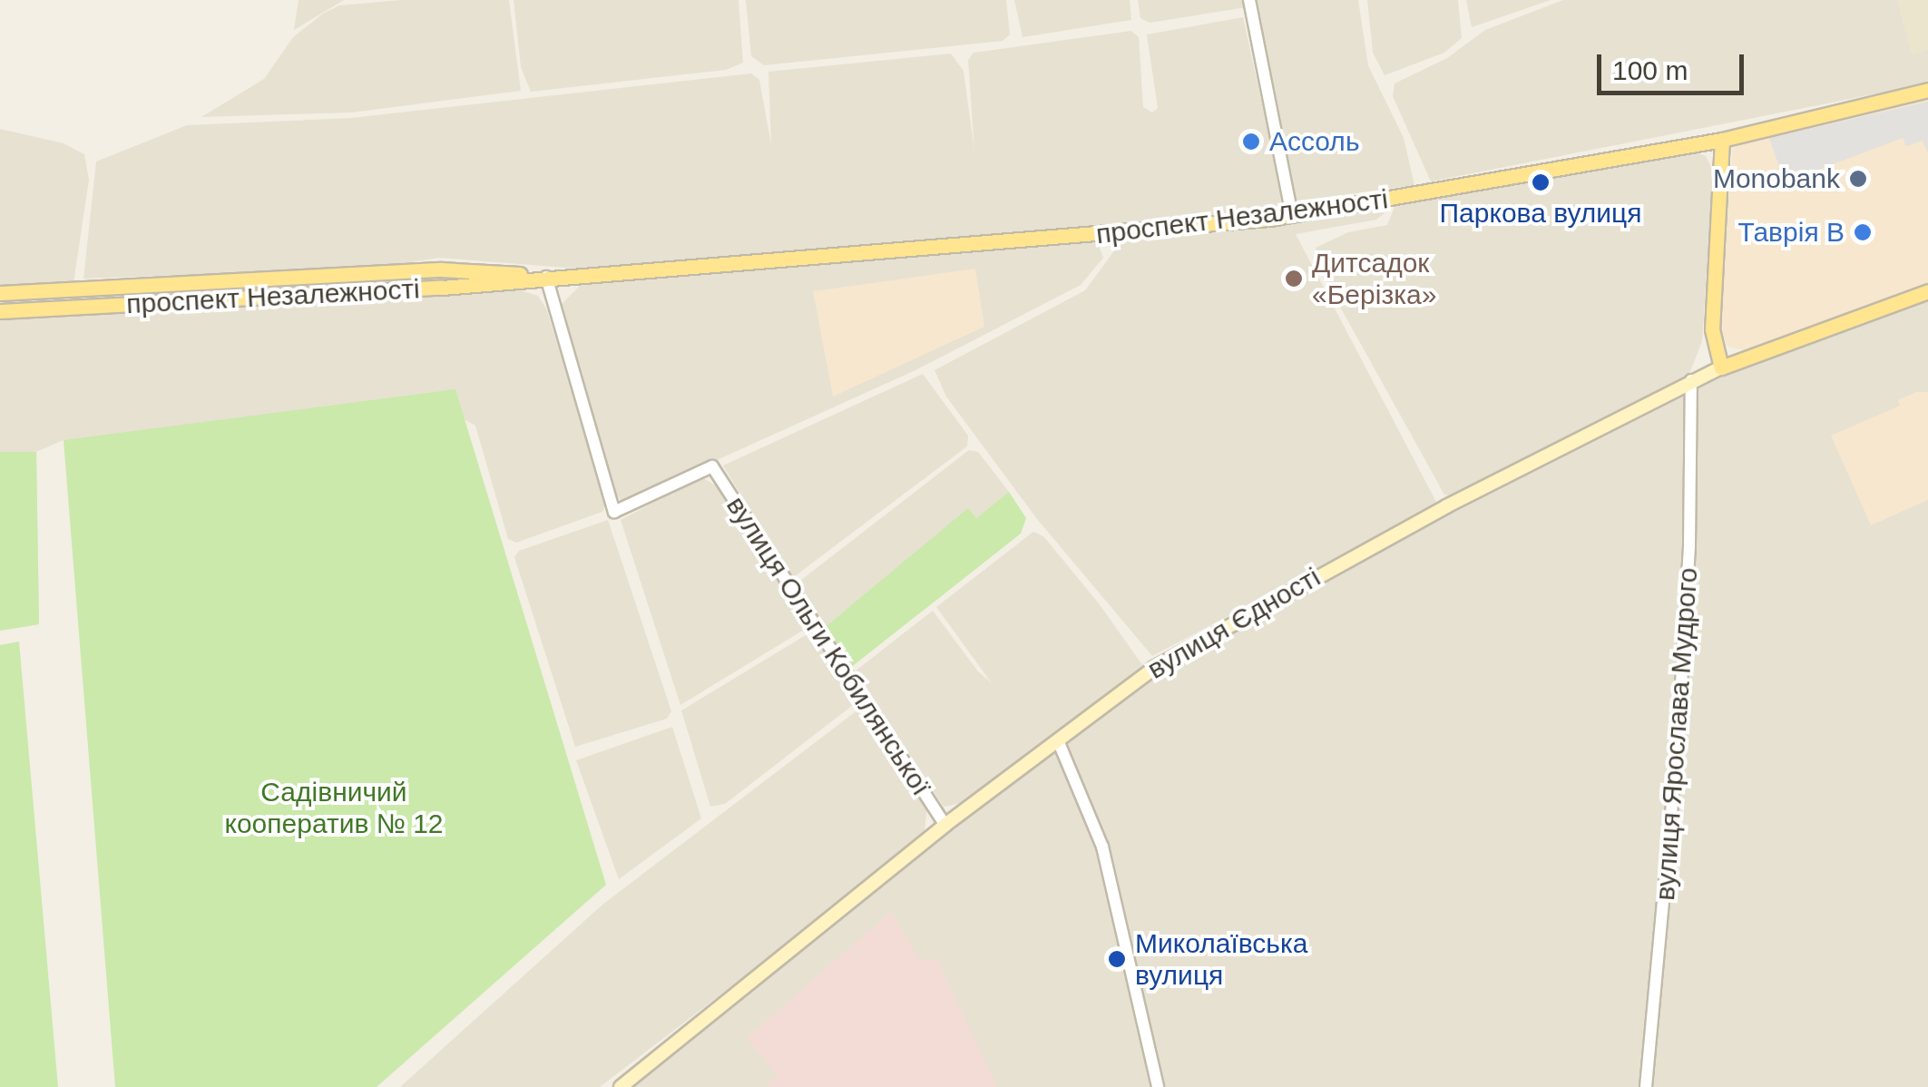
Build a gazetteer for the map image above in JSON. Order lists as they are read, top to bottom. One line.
{"streets":{"main road":["проспект Незалежності","вулиця Єдності"],"street":["вулиця Ольги Кобилянської","вулиця Ярослава Мудрого"]},"crossings":[["проспект Незалежності","вулиця Ольги Кобилянської"],["вулиця Єдності","вулиця Ольги Кобилянської"],["вулиця Єдності","вулиця Ярослава Мудрого"]],"parks":["Садівничий кооператив № 12"],"places":["Ассоль","Monobank","Паркова вулиця","Таврія В","Дитсадок «Берізка»","Миколаївська вулиця"],"scale_bar":"100 m"}
